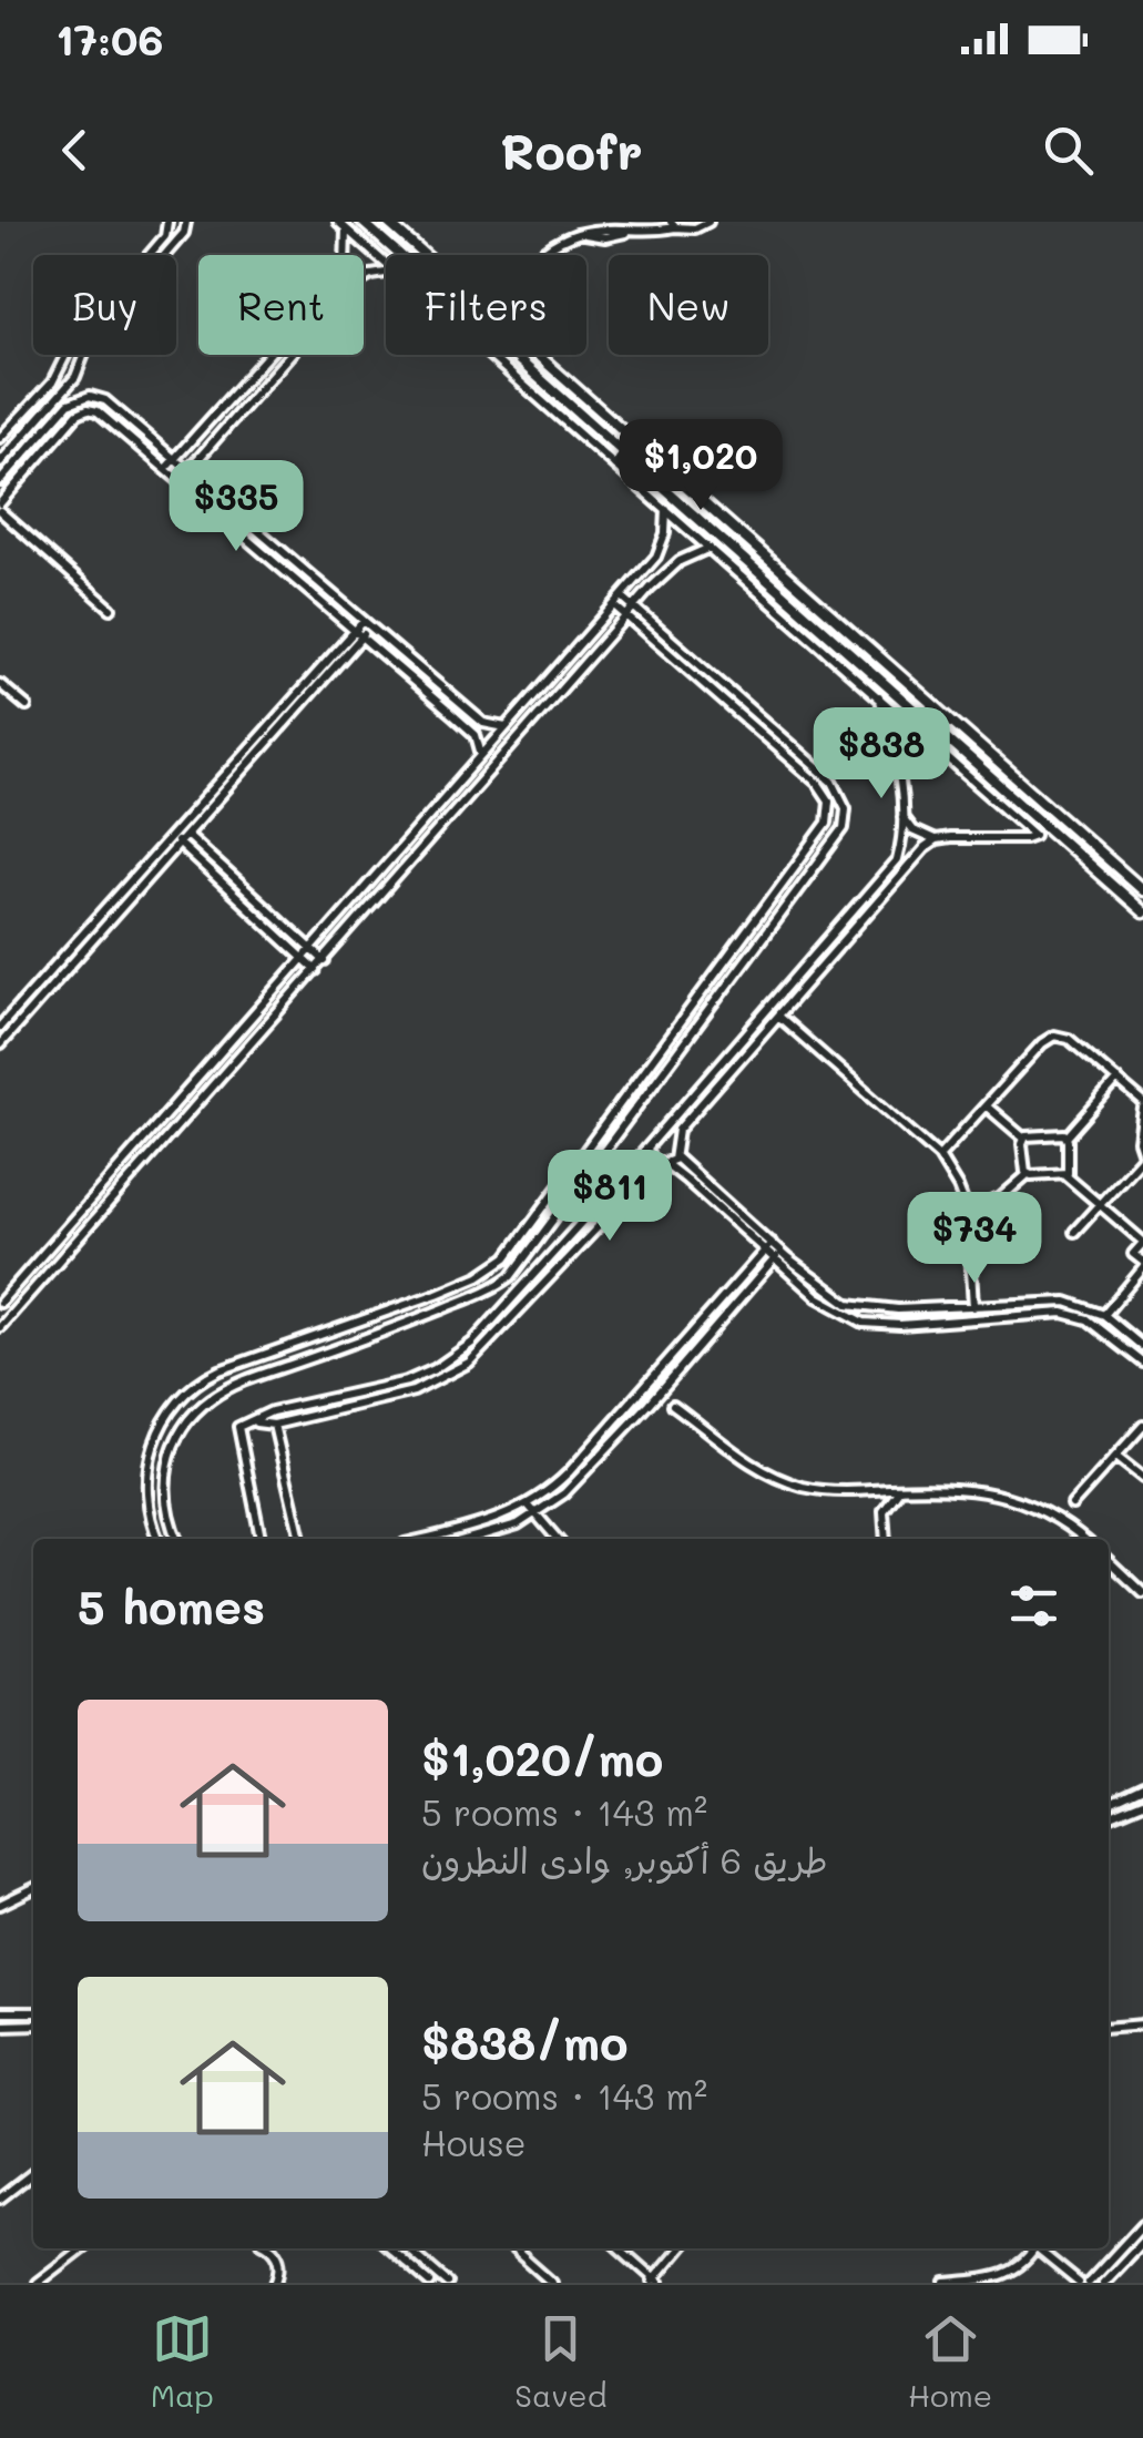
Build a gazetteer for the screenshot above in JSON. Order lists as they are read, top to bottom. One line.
{"page":{"status":"17:06","header":"Roofr","chip":["Buy","Rent","Filters","New"],"price":["$1,020","$335","$838","$811","$734"],"heading":"5 homes","list":[{"name":"$1,020/mo","note":"5 rooms · 143 m² · طريق 6 أكتوبر, وادى النطرون"},{"name":"$838/mo","note":"5 rooms · 143 m² · House"}],"tabs":["Map","Saved","Home"]}}
